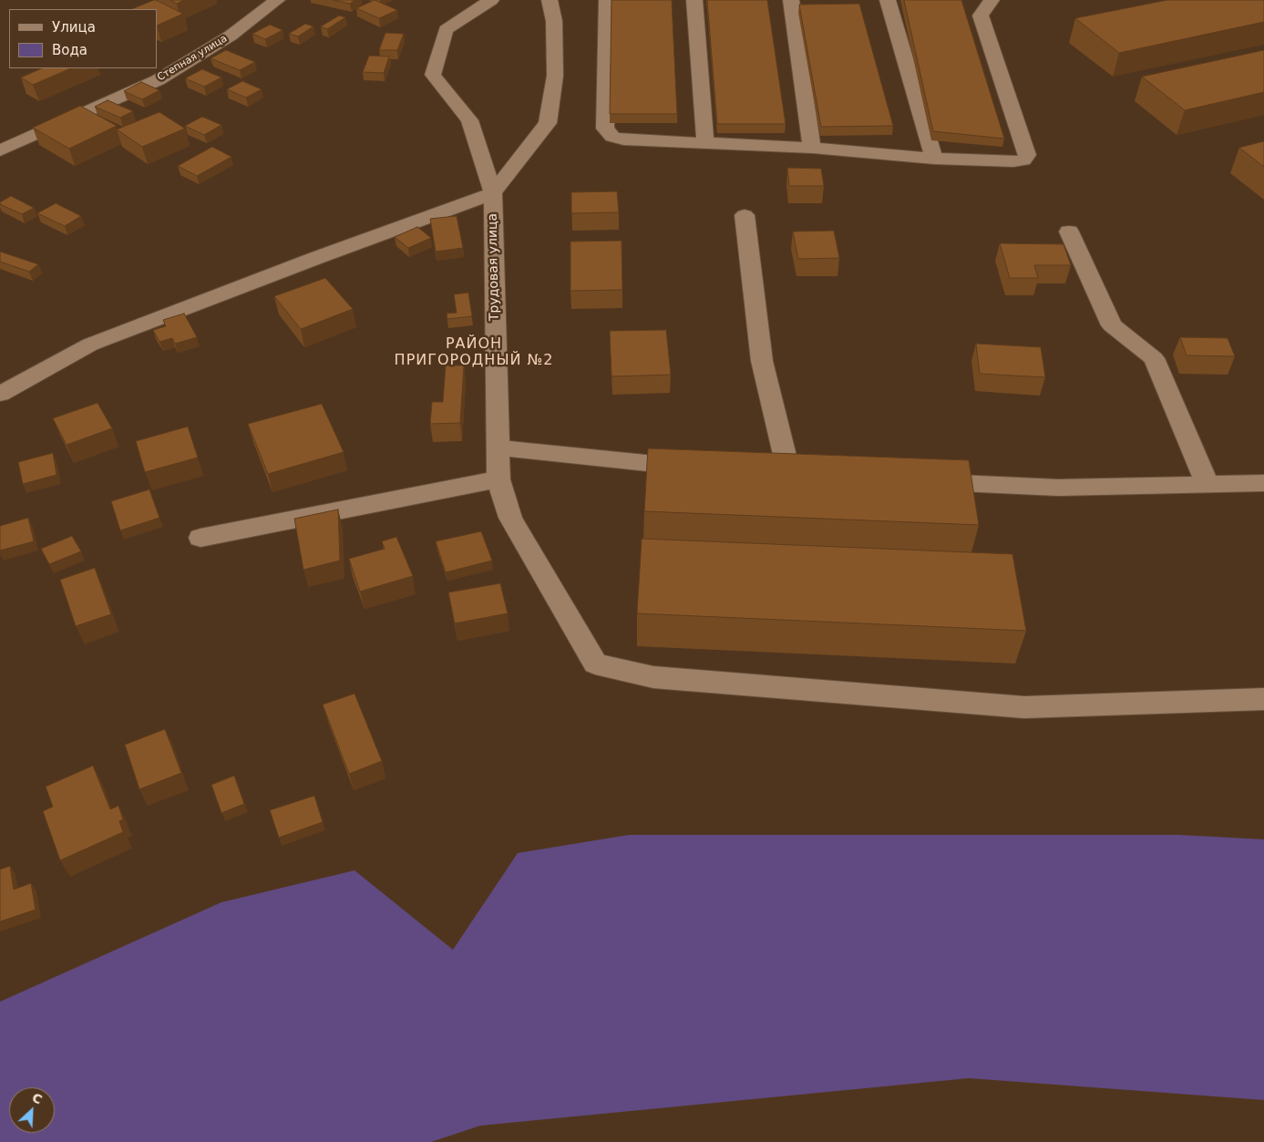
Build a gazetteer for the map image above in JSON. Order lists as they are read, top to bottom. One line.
{"streets":{"street":["Степная улица","Трудовая улица"]},"districts":["РАЙОН ПРИГОРОДНЫЙ №2"],"legend":["Улица","Вода"],"north":"top right"}
